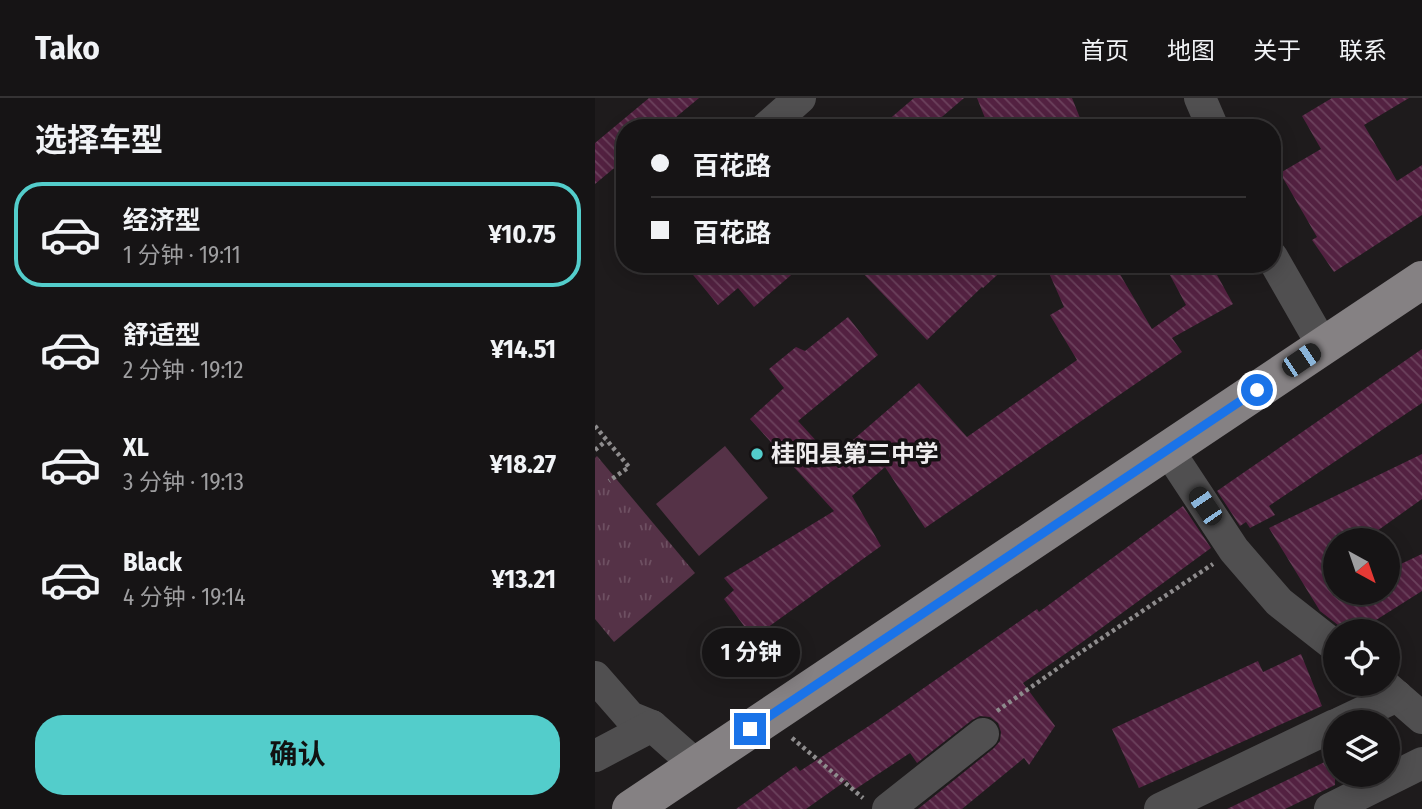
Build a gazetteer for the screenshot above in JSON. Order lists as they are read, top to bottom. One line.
{"places":["桂阳县第三中学"],"north":"bottom right","page":{"header":"Tako","nav":["首页","地图","关于","联系"],"heading":"选择车型","banner":["百花路","百花路"],"list":[{"name":"经济型","note":"1 分钟 · 19:11","value":"¥10.75"},{"name":"舒适型","note":"2 分钟 · 19:12","value":"¥14.51"},{"name":"XL","note":"3 分钟 · 19:13","value":"¥18.27"},{"name":"Black","note":"4 分钟 · 19:14","value":"¥13.21"}],"bubble":"1 分钟","buttons":"确认"}}
